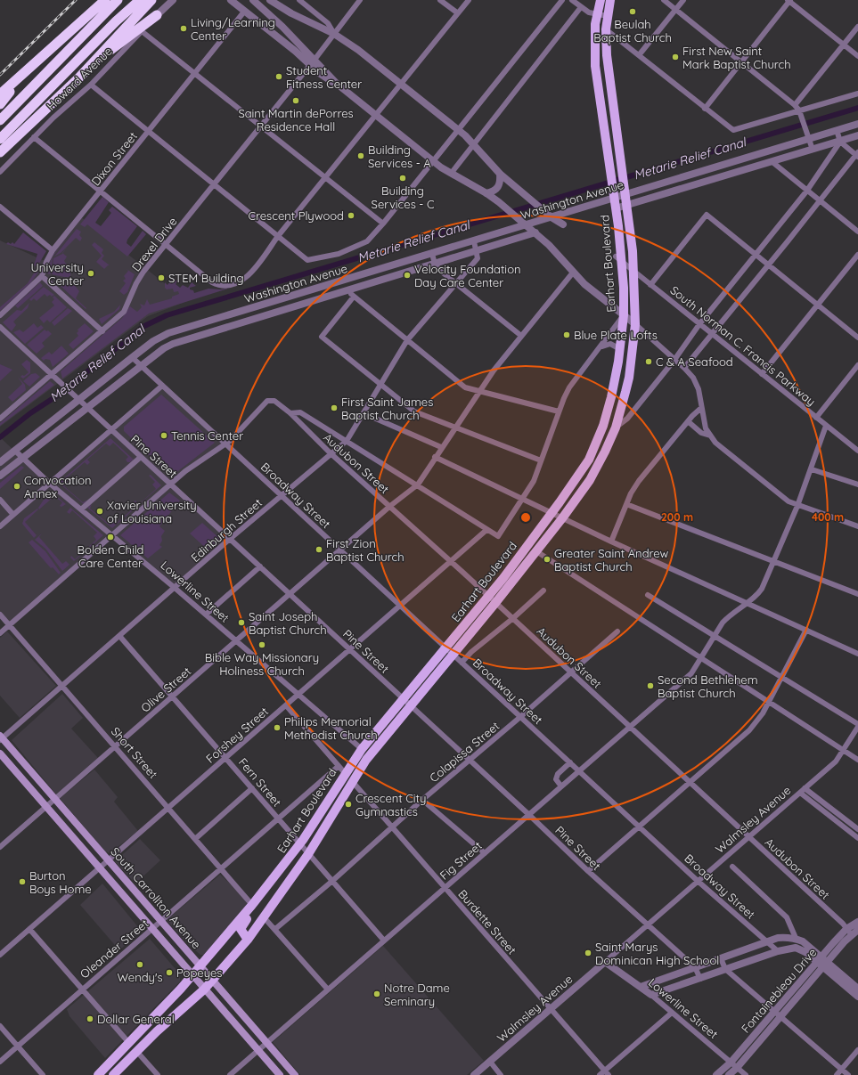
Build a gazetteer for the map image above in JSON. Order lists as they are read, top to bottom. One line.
{"streets":{"main road":["Earhart Boulevard","South Carrollton Avenue"],"street":["Howard Avenue","Dixon Street","Washington Avenue","Drexel Drive","South Norman C. Francis Parkway","Pine Street","Audubon Street","Broadway Street","Edinburgh Street","Lowerline Street","Olive Street","Forshey Street","Colapissa Street","Short Street","Fern Street","Walmsley Avenue","Fig Street","Burdette Street","Oleander Street","Fontainebleau Drive"]},"crossings":[["Washington Avenue","Earhart Boulevard"],["Washington Avenue","Pine Street"],["Washington Avenue","Broadway Street"],["Washington Avenue","Edinburgh Street"],["Washington Avenue","Lowerline Street"],["Drexel Drive","Pine Street"],["Earhart Boulevard","South Norman C. Francis Parkway"],["Earhart Boulevard","Pine Street"],["Earhart Boulevard","Audubon Street"],["Earhart Boulevard","Broadway Street"],["Earhart Boulevard","Lowerline Street"],["Earhart Boulevard","Short Street"],["Earhart Boulevard","Fern Street"],["Earhart Boulevard","South Carrollton Avenue"],["Earhart Boulevard","Burdette Street"],["South Norman C. Francis Parkway","Fig Street"],["Pine Street","Edinburgh Street"],["Pine Street","Olive Street"],["Pine Street","Forshey Street"],["Pine Street","Colapissa Street"],["Pine Street","Walmsley Avenue"],["Pine Street","Fig Street"],["Audubon Street","Broadway Street"],["Audubon Street","Edinburgh Street"],["Audubon Street","Olive Street"],["Audubon Street","Forshey Street"],["Audubon Street","Colapissa Street"],["Audubon Street","Walmsley Avenue"],["Audubon Street","Fig Street"],["Audubon Street","Fontainebleau Drive"],["Broadway Street","Edinburgh Street"],["Broadway Street","Olive Street"],["Broadway Street","Forshey Street"],["Broadway Street","Colapissa Street"],["Broadway Street","Walmsley Avenue"],["Broadway Street","Fig Street"],["Edinburgh Street","Lowerline Street"],["Edinburgh Street","Short Street"],["Edinburgh Street","Fern Street"],["Edinburgh Street","South Carrollton Avenue"],["Lowerline Street","Olive Street"],["Lowerline Street","Forshey Street"],["Lowerline Street","Walmsley Avenue"],["Lowerline Street","Fontainebleau Drive"],["Olive Street","Short Street"],["Olive Street","Fern Street"],["Olive Street","South Carrollton Avenue"],["Forshey Street","Short Street"],["Forshey Street","Fern Street"],["Forshey Street","South Carrollton Avenue"],["Colapissa Street","Fern Street"],["Colapissa Street","Burdette Street"],["Short Street","Oleander Street"],["Fern Street","Fig Street"],["Fern Street","Oleander Street"],["Walmsley Avenue","Burdette Street"],["Fig Street","South Carrollton Avenue"],["Fig Street","Burdette Street"],["South Carrollton Avenue","Oleander Street"]],"water":["Metarie Relief Canal"],"places":["Beulah Baptist Church","Living/Learning Center","First New Saint Mark Baptist Church","Student Fitness Center","Saint Martin dePorres Residence Hall","Building Services - A","Building Services - C","Crescent Plywood","University Center","Velocity Foundation Day Care Center","STEM Building","Blue Plate Lofts","C & A Seafood","First Saint James Baptist Church","Tennis Center","Convocation Annex","Xavier University of Louisiana","Bolden Child Care Center","First Zion Baptist Church","Greater Saint Andrew Baptist Church","Saint Joseph Baptist Church","Bible Way Missionary Holiness Church","Second Bethlehem Baptist Church","Philips Memorial Methodist Church","Crescent City Gymnastics","Burton Boys Home","Saint Marys Dominican High School","Wendy's","Popeyes","Notre Dame Seminary","Dollar General"],"rings":["200 m","400 m"]}
